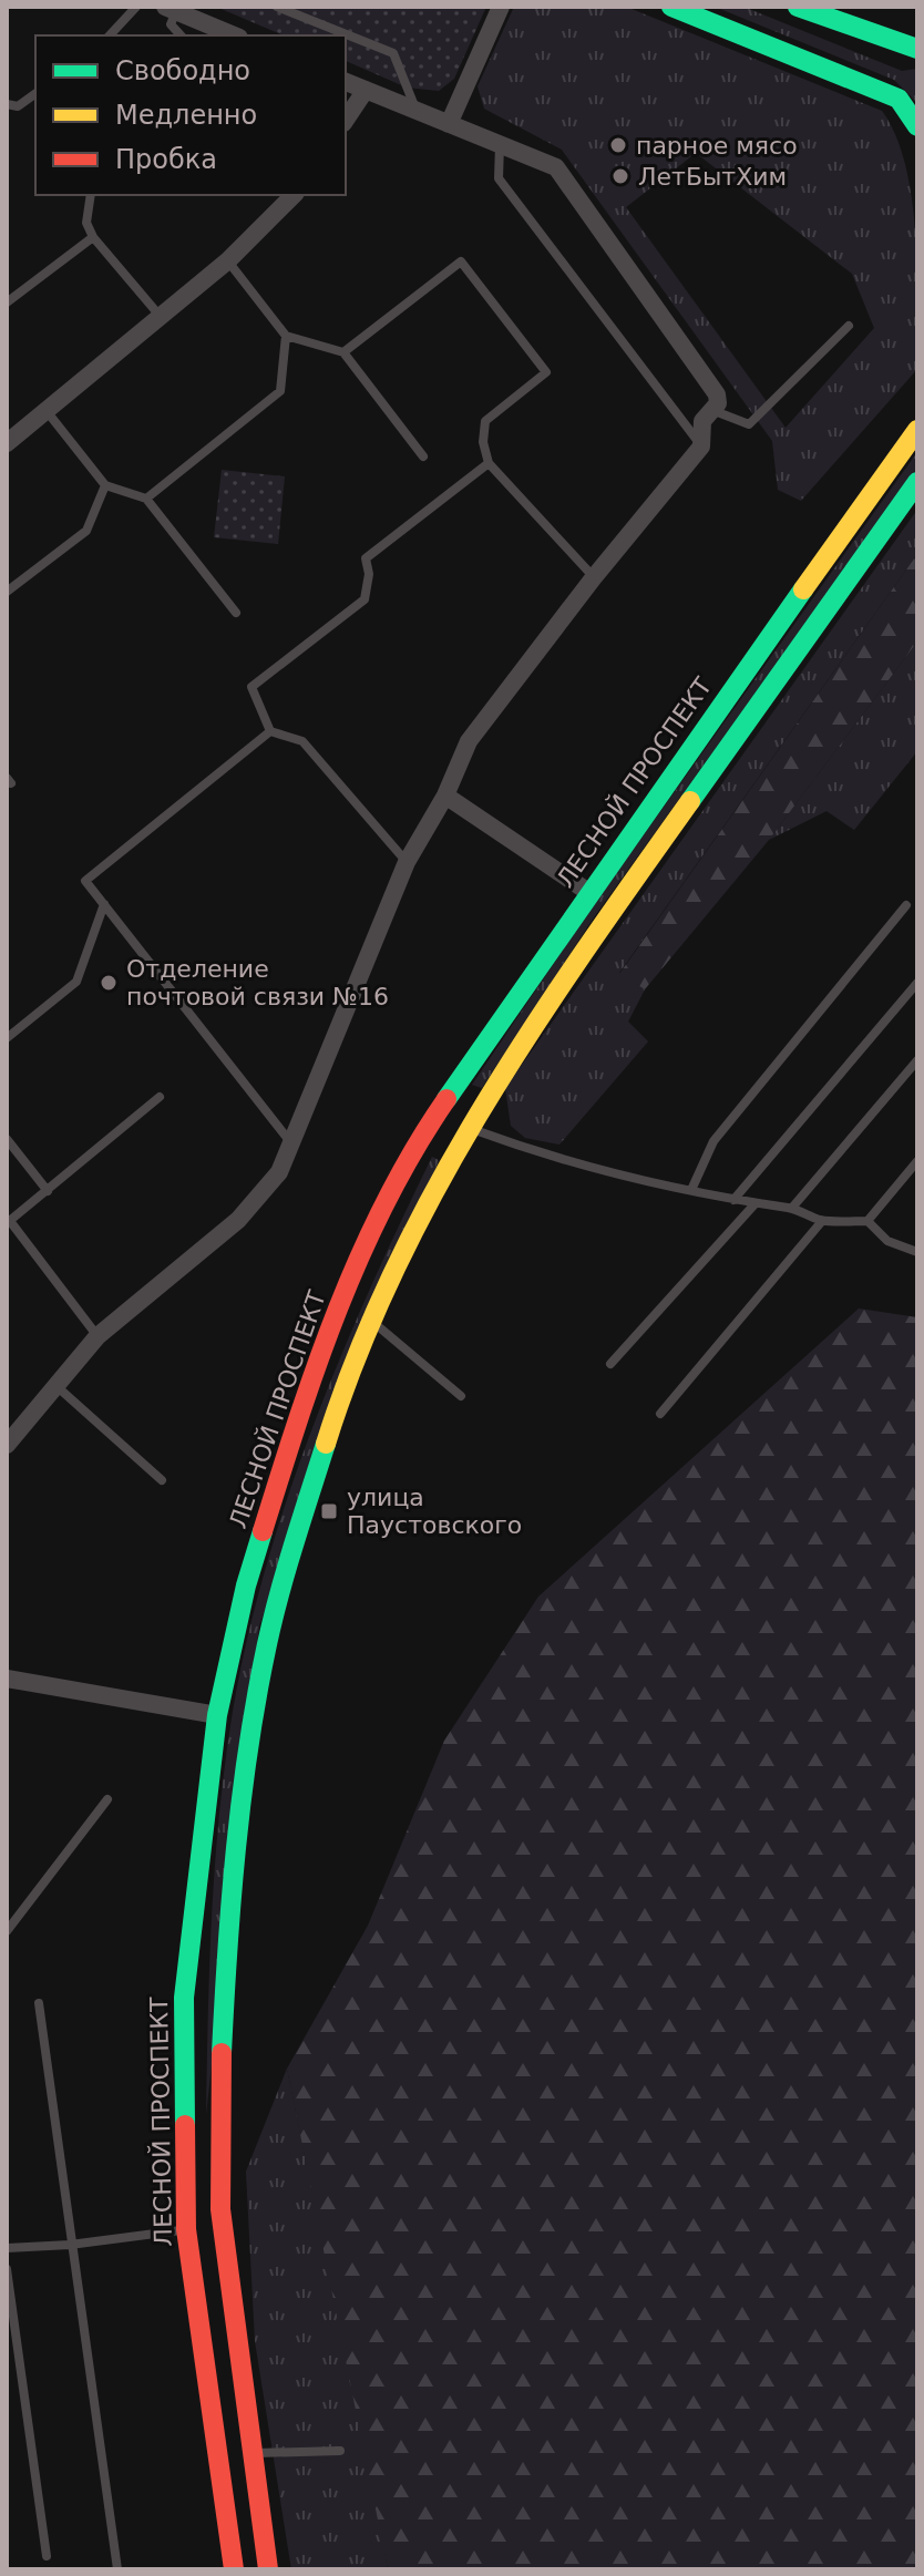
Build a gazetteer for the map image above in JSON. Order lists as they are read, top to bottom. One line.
{"streets":{"main road":["ЛЕСНОЙ ПРОСПЕКТ"]},"places":{"other":["парное мясо","ЛетБытХим","Отделение почтовой связи №16"],"transit":["улица Паустовского"]},"legend":["Свободно","Медленно","Пробка"]}
